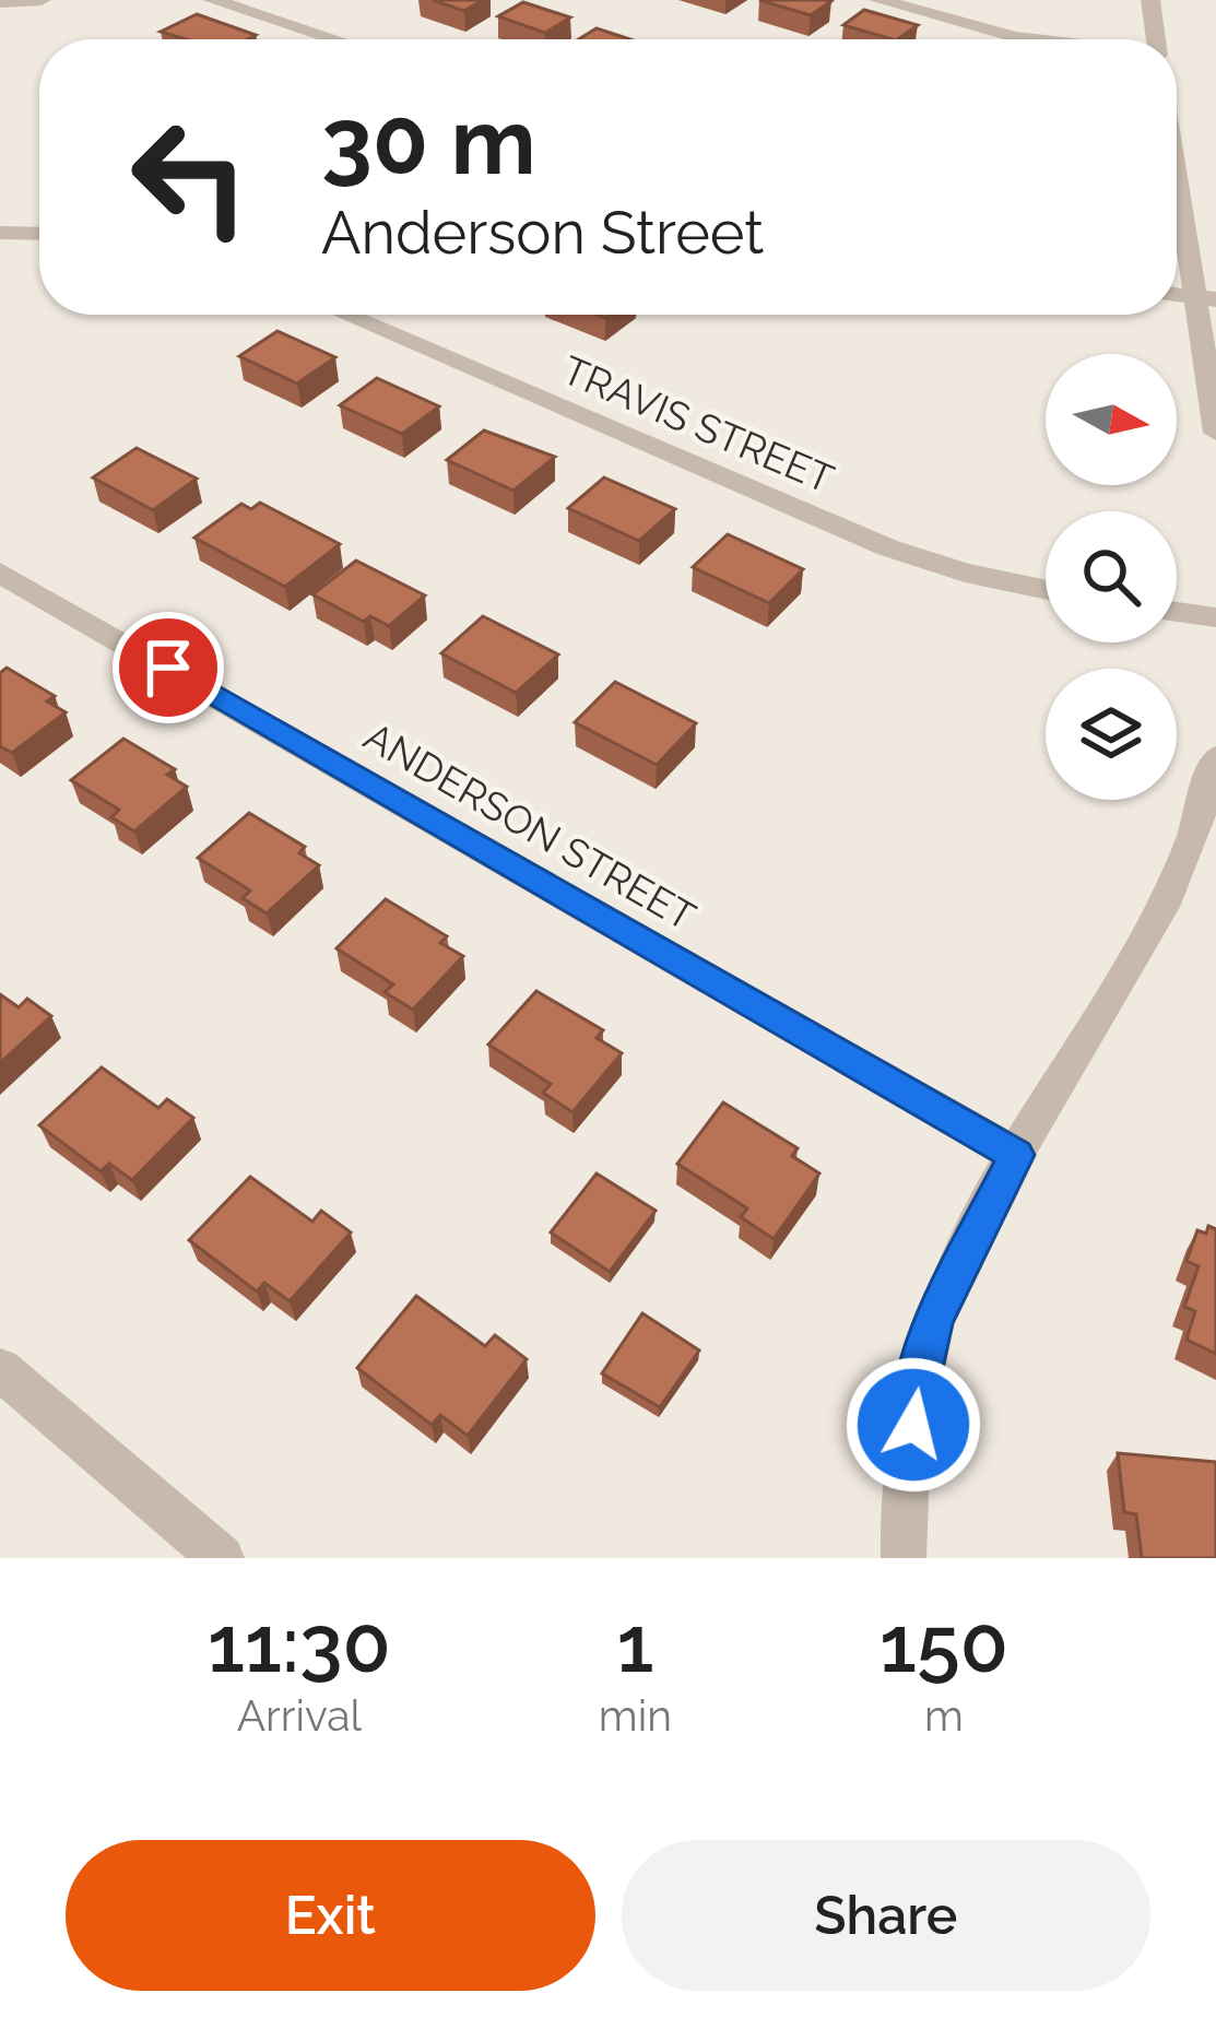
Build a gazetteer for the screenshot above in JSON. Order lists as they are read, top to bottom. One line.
{"streets":{"street":["TRAVIS STREET","ANDERSON STREET"]},"north":"right","page":{"turn":["30 m","Anderson Street"],"eta":["11:30","Arrival","1","min","150","m"],"buttons":["Exit","Share"]}}
